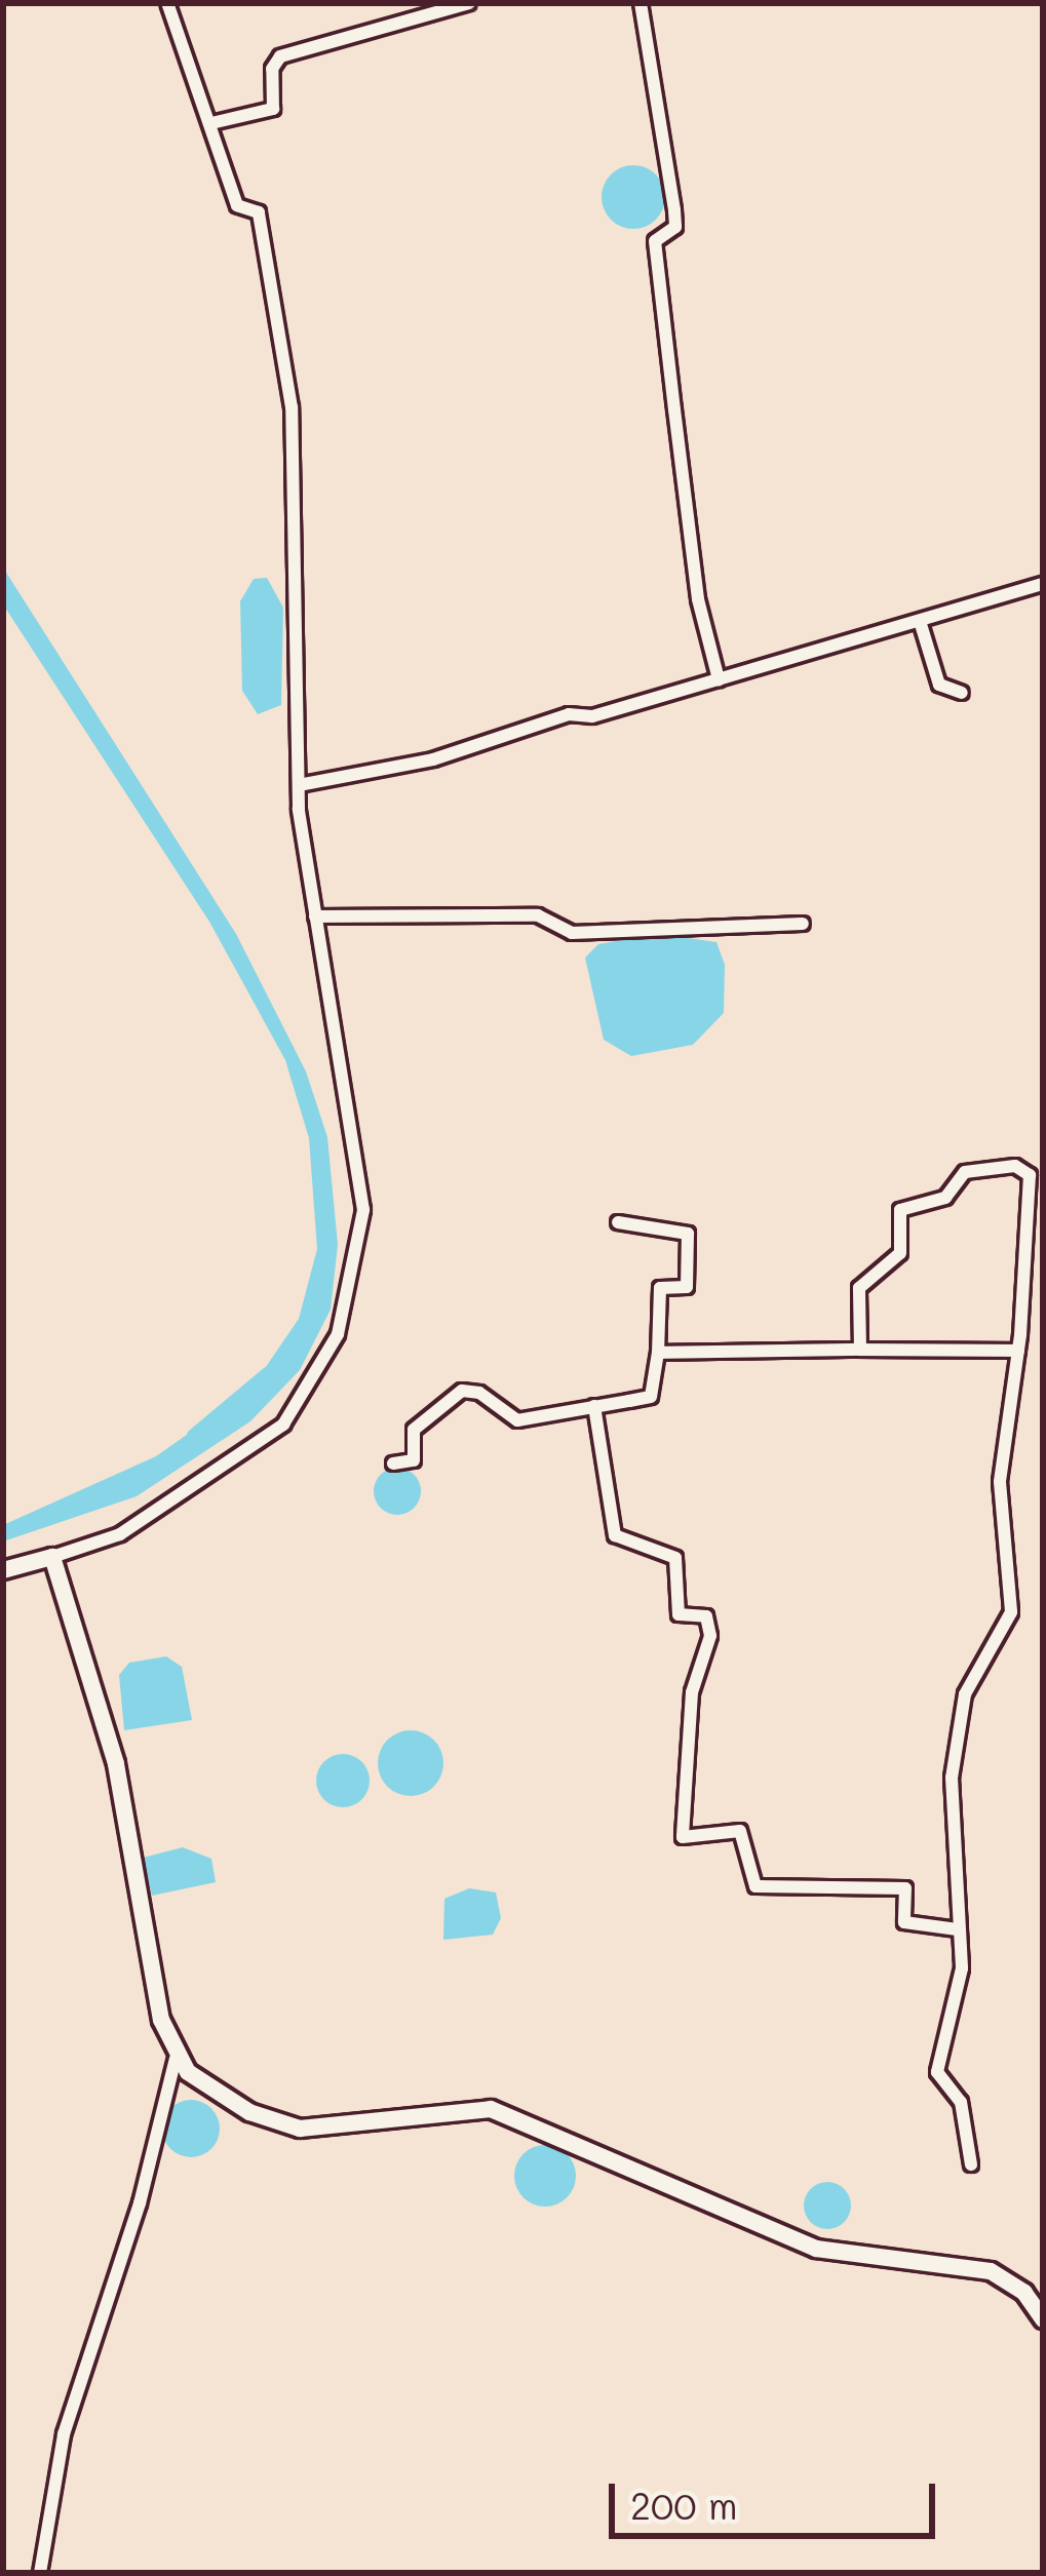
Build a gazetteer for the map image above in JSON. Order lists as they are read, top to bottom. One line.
{"scale_bar":"200 m"}
